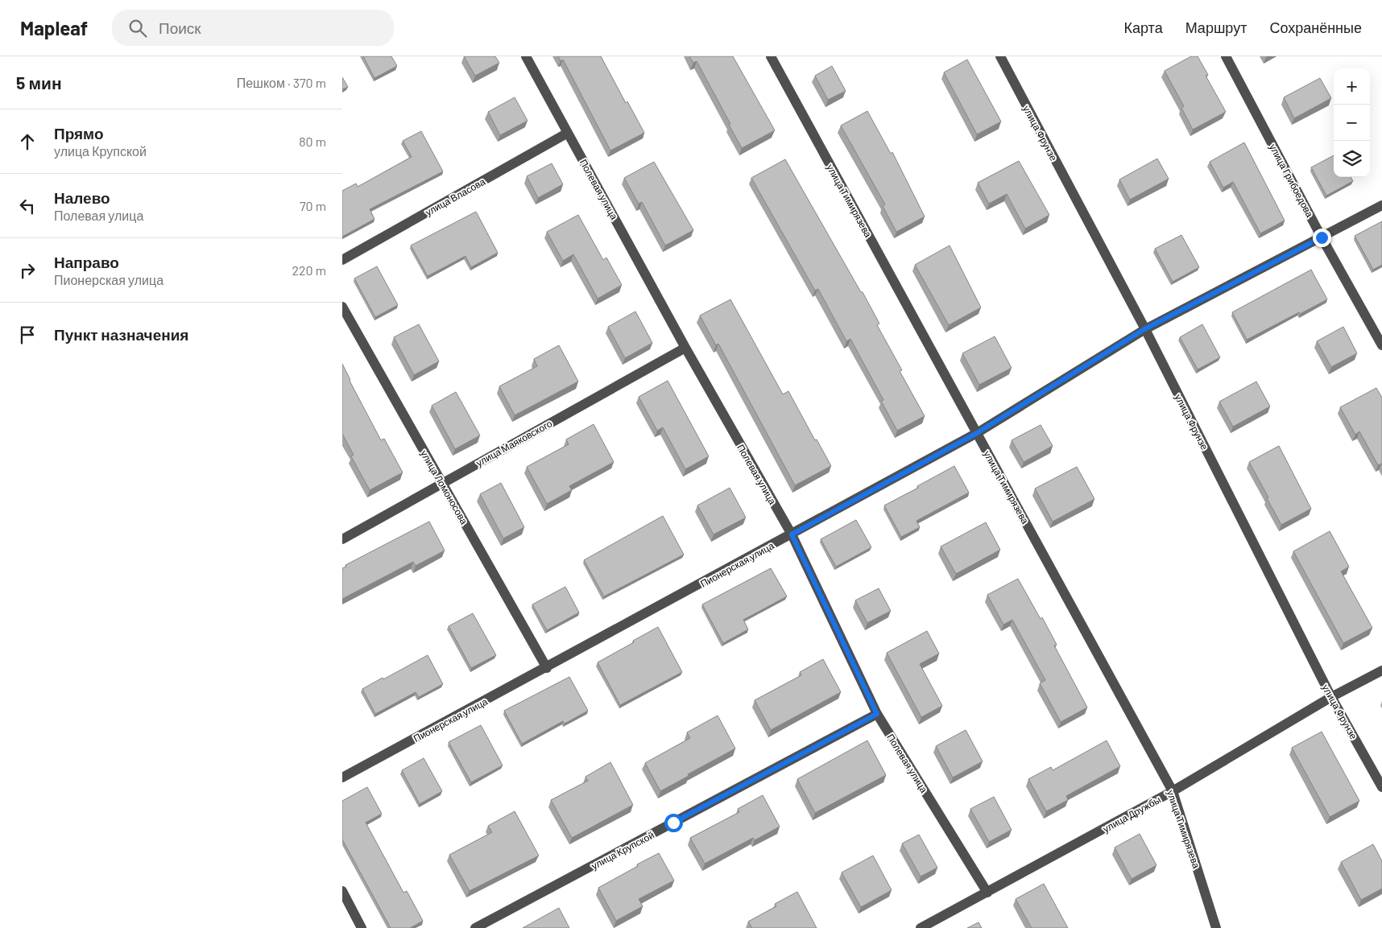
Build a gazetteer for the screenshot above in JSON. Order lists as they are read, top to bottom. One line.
{"streets":{"street":["улица Фрунзе","улица Грибоедова","Полевая улица","улица Власова","улица Тимирязева","улица Маяковского","улица Ломоносова","Пионерская улица","улица Дружбы","улица Крупской"]},"crossings":[["улица Фрунзе","Пионерская улица"],["улица Фрунзе","улица Дружбы"],["улица Грибоедова","Пионерская улица"],["Полевая улица","улица Власова"],["Полевая улица","улица Маяковского"],["Полевая улица","Пионерская улица"],["Полевая улица","улица Дружбы"],["Полевая улица","улица Крупской"],["улица Тимирязева","Пионерская улица"],["улица Тимирязева","улица Дружбы"],["улица Маяковского","улица Ломоносова"],["улица Ломоносова","Пионерская улица"]],"page":{"header":"Mapleaf","search":"Поиск","nav":["Карта","Маршрут","Сохранённые"],"heading":["5 мин","Пешком · 370 m"],"map_buttons":["+","−"],"list":[["Прямо","улица Крупской","80 m"],["Налево","Полевая улица","70 m"],["Направо","Пионерская улица","220 m"],"Пункт назначения"]}}
